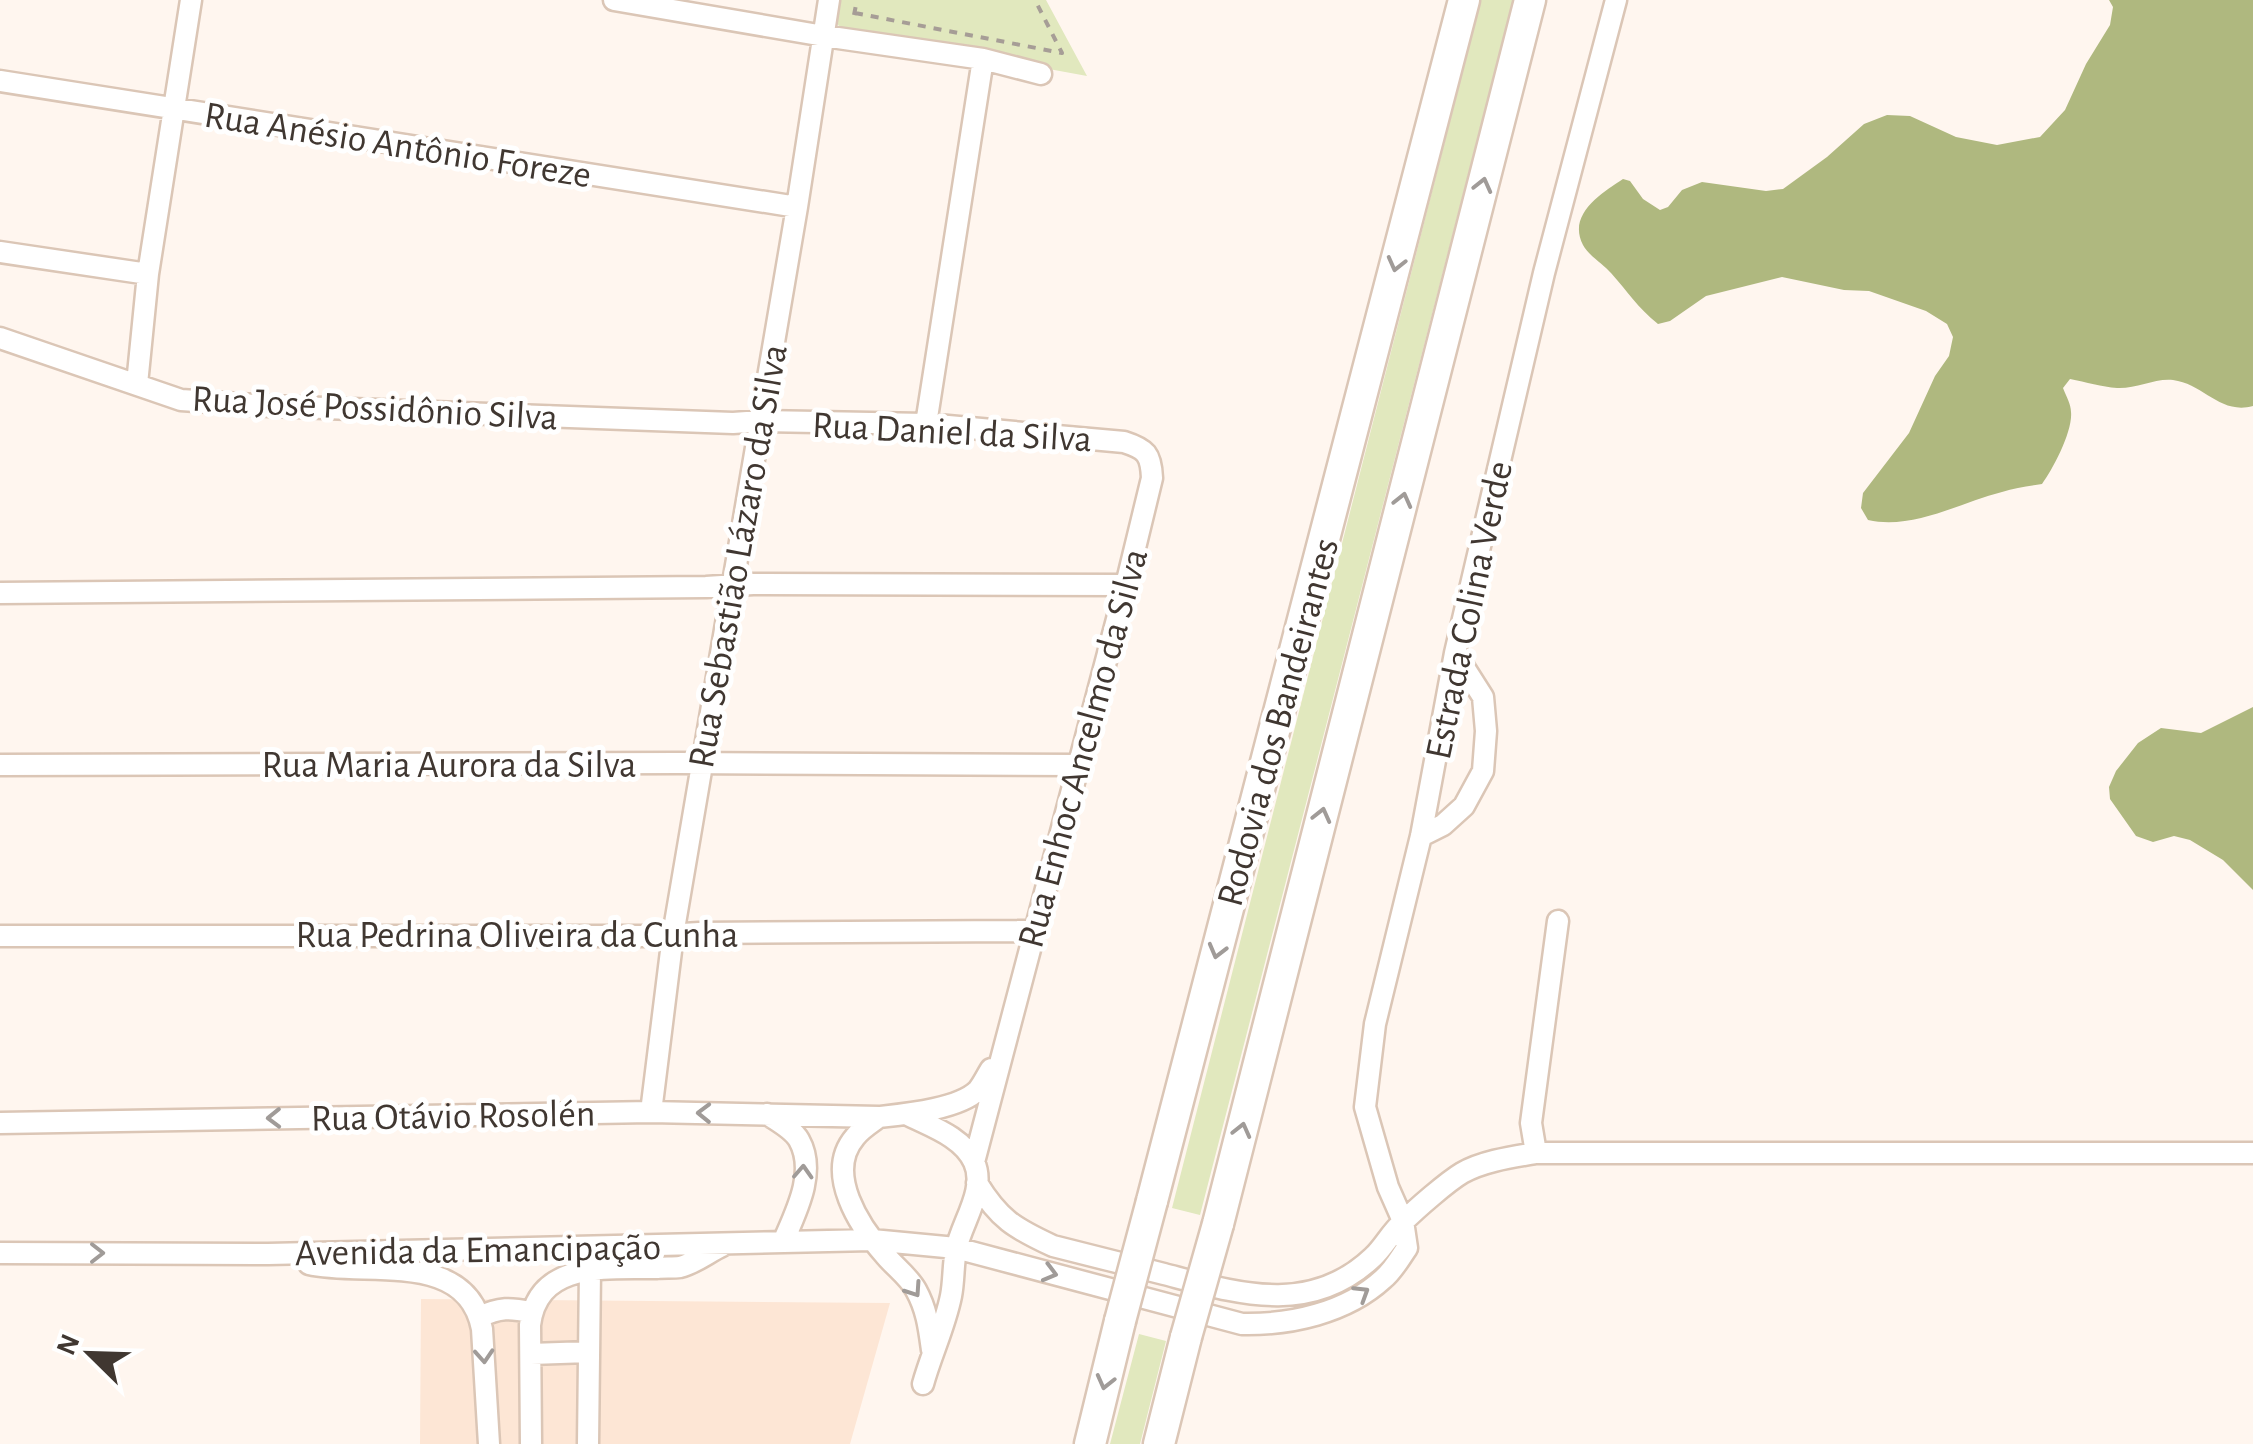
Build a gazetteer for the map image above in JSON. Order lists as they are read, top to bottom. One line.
{"streets":{"highway":["Rodovia dos Bandeirantes"],"street":["Rua Anésio Antônio Foreze","Rua José Possidônio Silva","Rua Daniel da Silva","Rua Sebastião Lázaro da Silva","Estrada Colina Verde","Rua Enhoc Ancelmo da Silva","Rua Maria Aurora da Silva","Rua Pedrina Oliveira da Cunha","Rua Otávio Rosolén","Avenida da Emancipação"]},"crossings":[["Rua Anésio Antônio Foreze","Rua Sebastião Lázaro da Silva"],["Rua José Possidônio Silva","Rua Daniel da Silva"],["Rua José Possidônio Silva","Rua Sebastião Lázaro da Silva"],["Rua Daniel da Silva","Rua Sebastião Lázaro da Silva"],["Rua Daniel da Silva","Rua Enhoc Ancelmo da Silva"],["Rua Sebastião Lázaro da Silva","Rua Maria Aurora da Silva"],["Rua Sebastião Lázaro da Silva","Rua Pedrina Oliveira da Cunha"],["Rua Sebastião Lázaro da Silva","Rua Otávio Rosolén"],["Rua Enhoc Ancelmo da Silva","Rua Maria Aurora da Silva"],["Rua Enhoc Ancelmo da Silva","Rua Pedrina Oliveira da Cunha"],["Rua Enhoc Ancelmo da Silva","Rua Otávio Rosolén"],["Rua Enhoc Ancelmo da Silva","Avenida da Emancipação"],["Rua Otávio Rosolén","Avenida da Emancipação"]],"north":"top left"}
